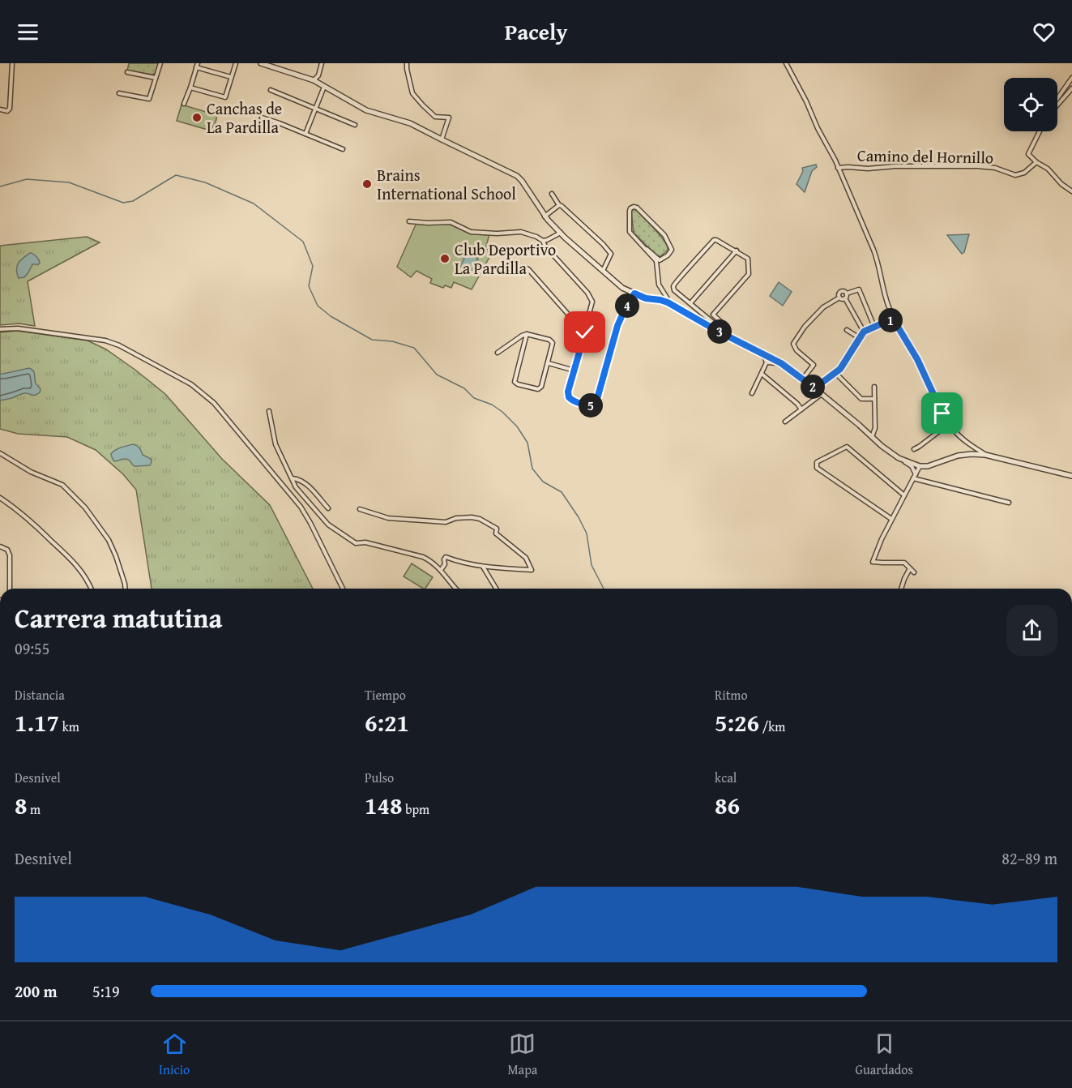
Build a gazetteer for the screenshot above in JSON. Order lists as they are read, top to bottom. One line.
{"streets":{"street":["Camino del Hornillo"]},"places":["Canchas de La Pardilla","Brains International School","Club Deportivo La Pardilla"],"page":{"header":"Pacely","pins":["4","1","3","2","5"],"heading":["Carrera matutina","09:55"],"stats":[["Distancia","1.17 km"],["Tiempo","6:21"],["Ritmo","5:26 /km"],["Desnivel","8 m"],["Pulso","148 bpm"],["kcal","86"]],"chart":["Desnivel","82–89 m"],"list":[{"name":"200 m","note":"5:19"}],"tabs":["Inicio","Mapa","Guardados"]}}
